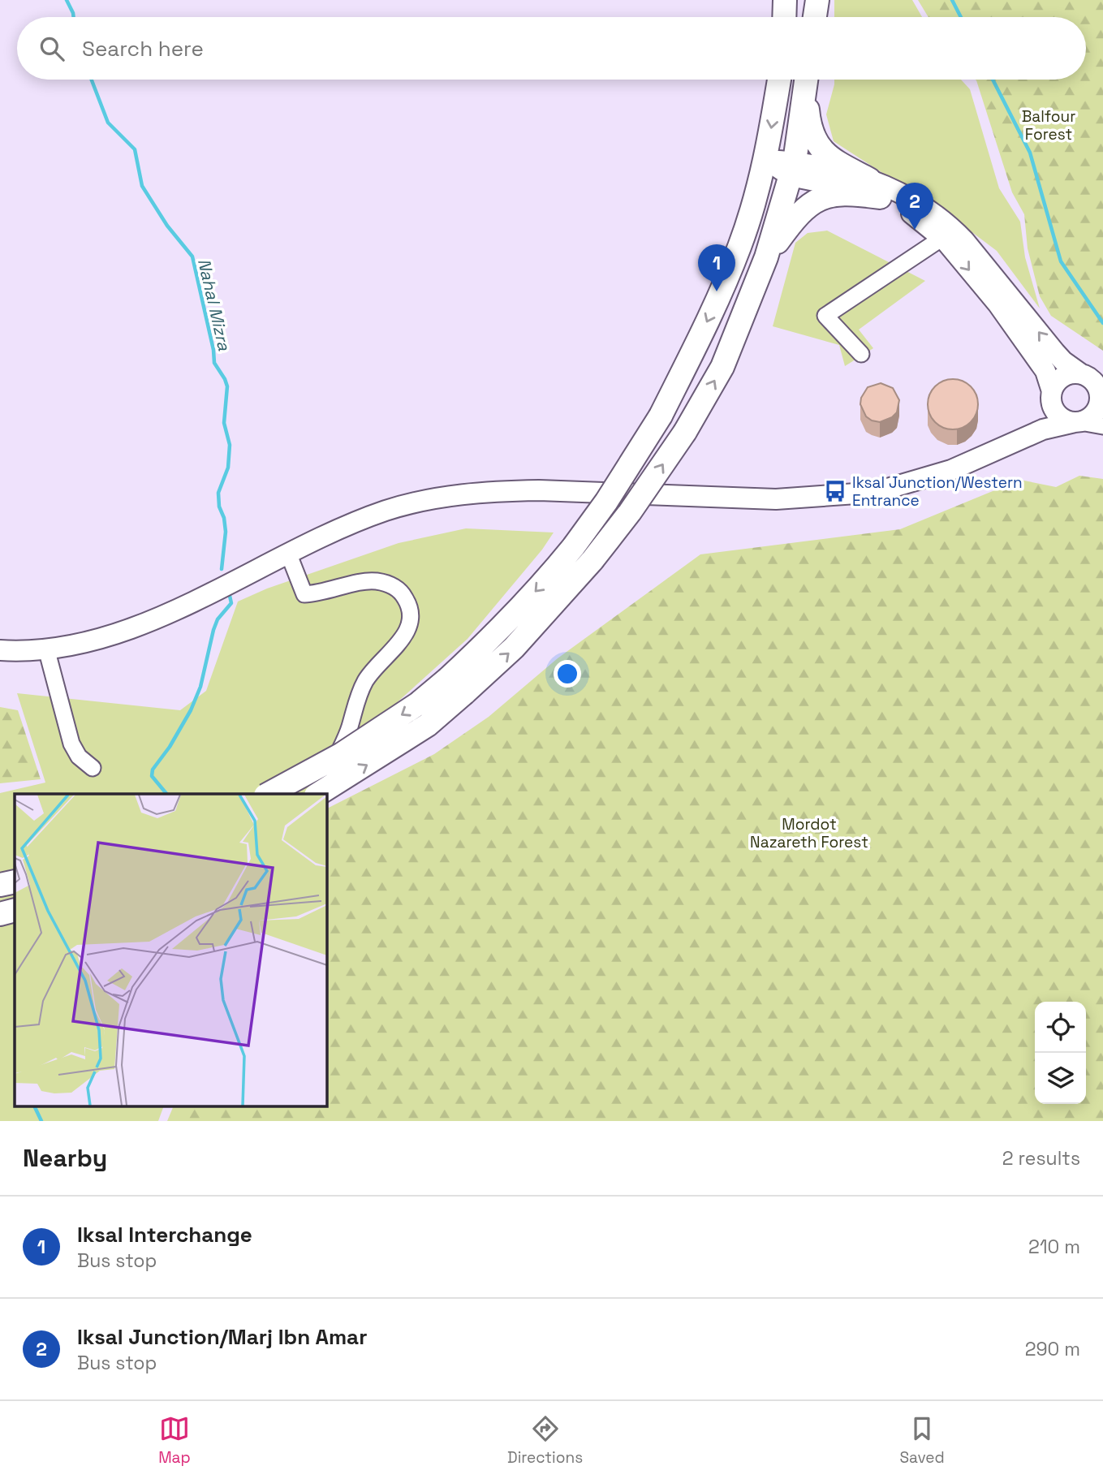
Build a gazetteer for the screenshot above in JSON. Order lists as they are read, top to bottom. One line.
{"water":["Nahal Mizra"],"parks":["Balfour Forest","Mordot Nazareth Forest"],"places":{"bus stop":["Iksal Junction/Western Entrance"]},"page":{"search":"Search here","pins":["2","1"],"heading":["Nearby","2 results"],"list":[{"mark":"1","name":"Iksal Interchange","note":"Bus stop","value":"210 m"},{"mark":"2","name":"Iksal Junction/Marj Ibn Amar","note":"Bus stop","value":"290 m"}],"nav":["Map","Directions","Saved"]}}
